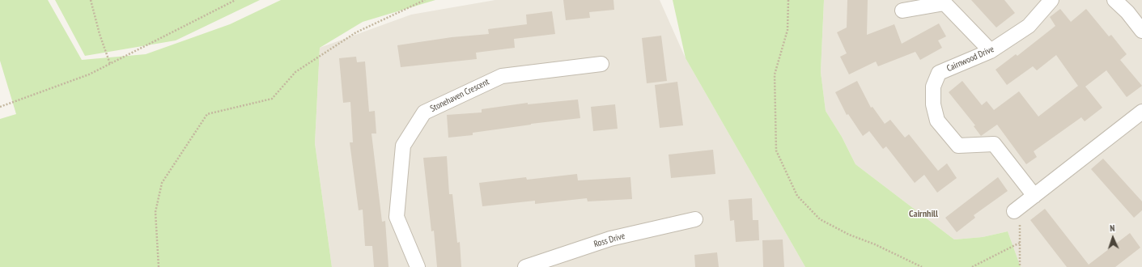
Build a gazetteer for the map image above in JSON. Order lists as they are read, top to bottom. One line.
{"streets":{"street":["Cairnwood Drive","Stonehaven Crescent","Ross Drive"]},"districts":["Cairnhill"],"north":"top"}
